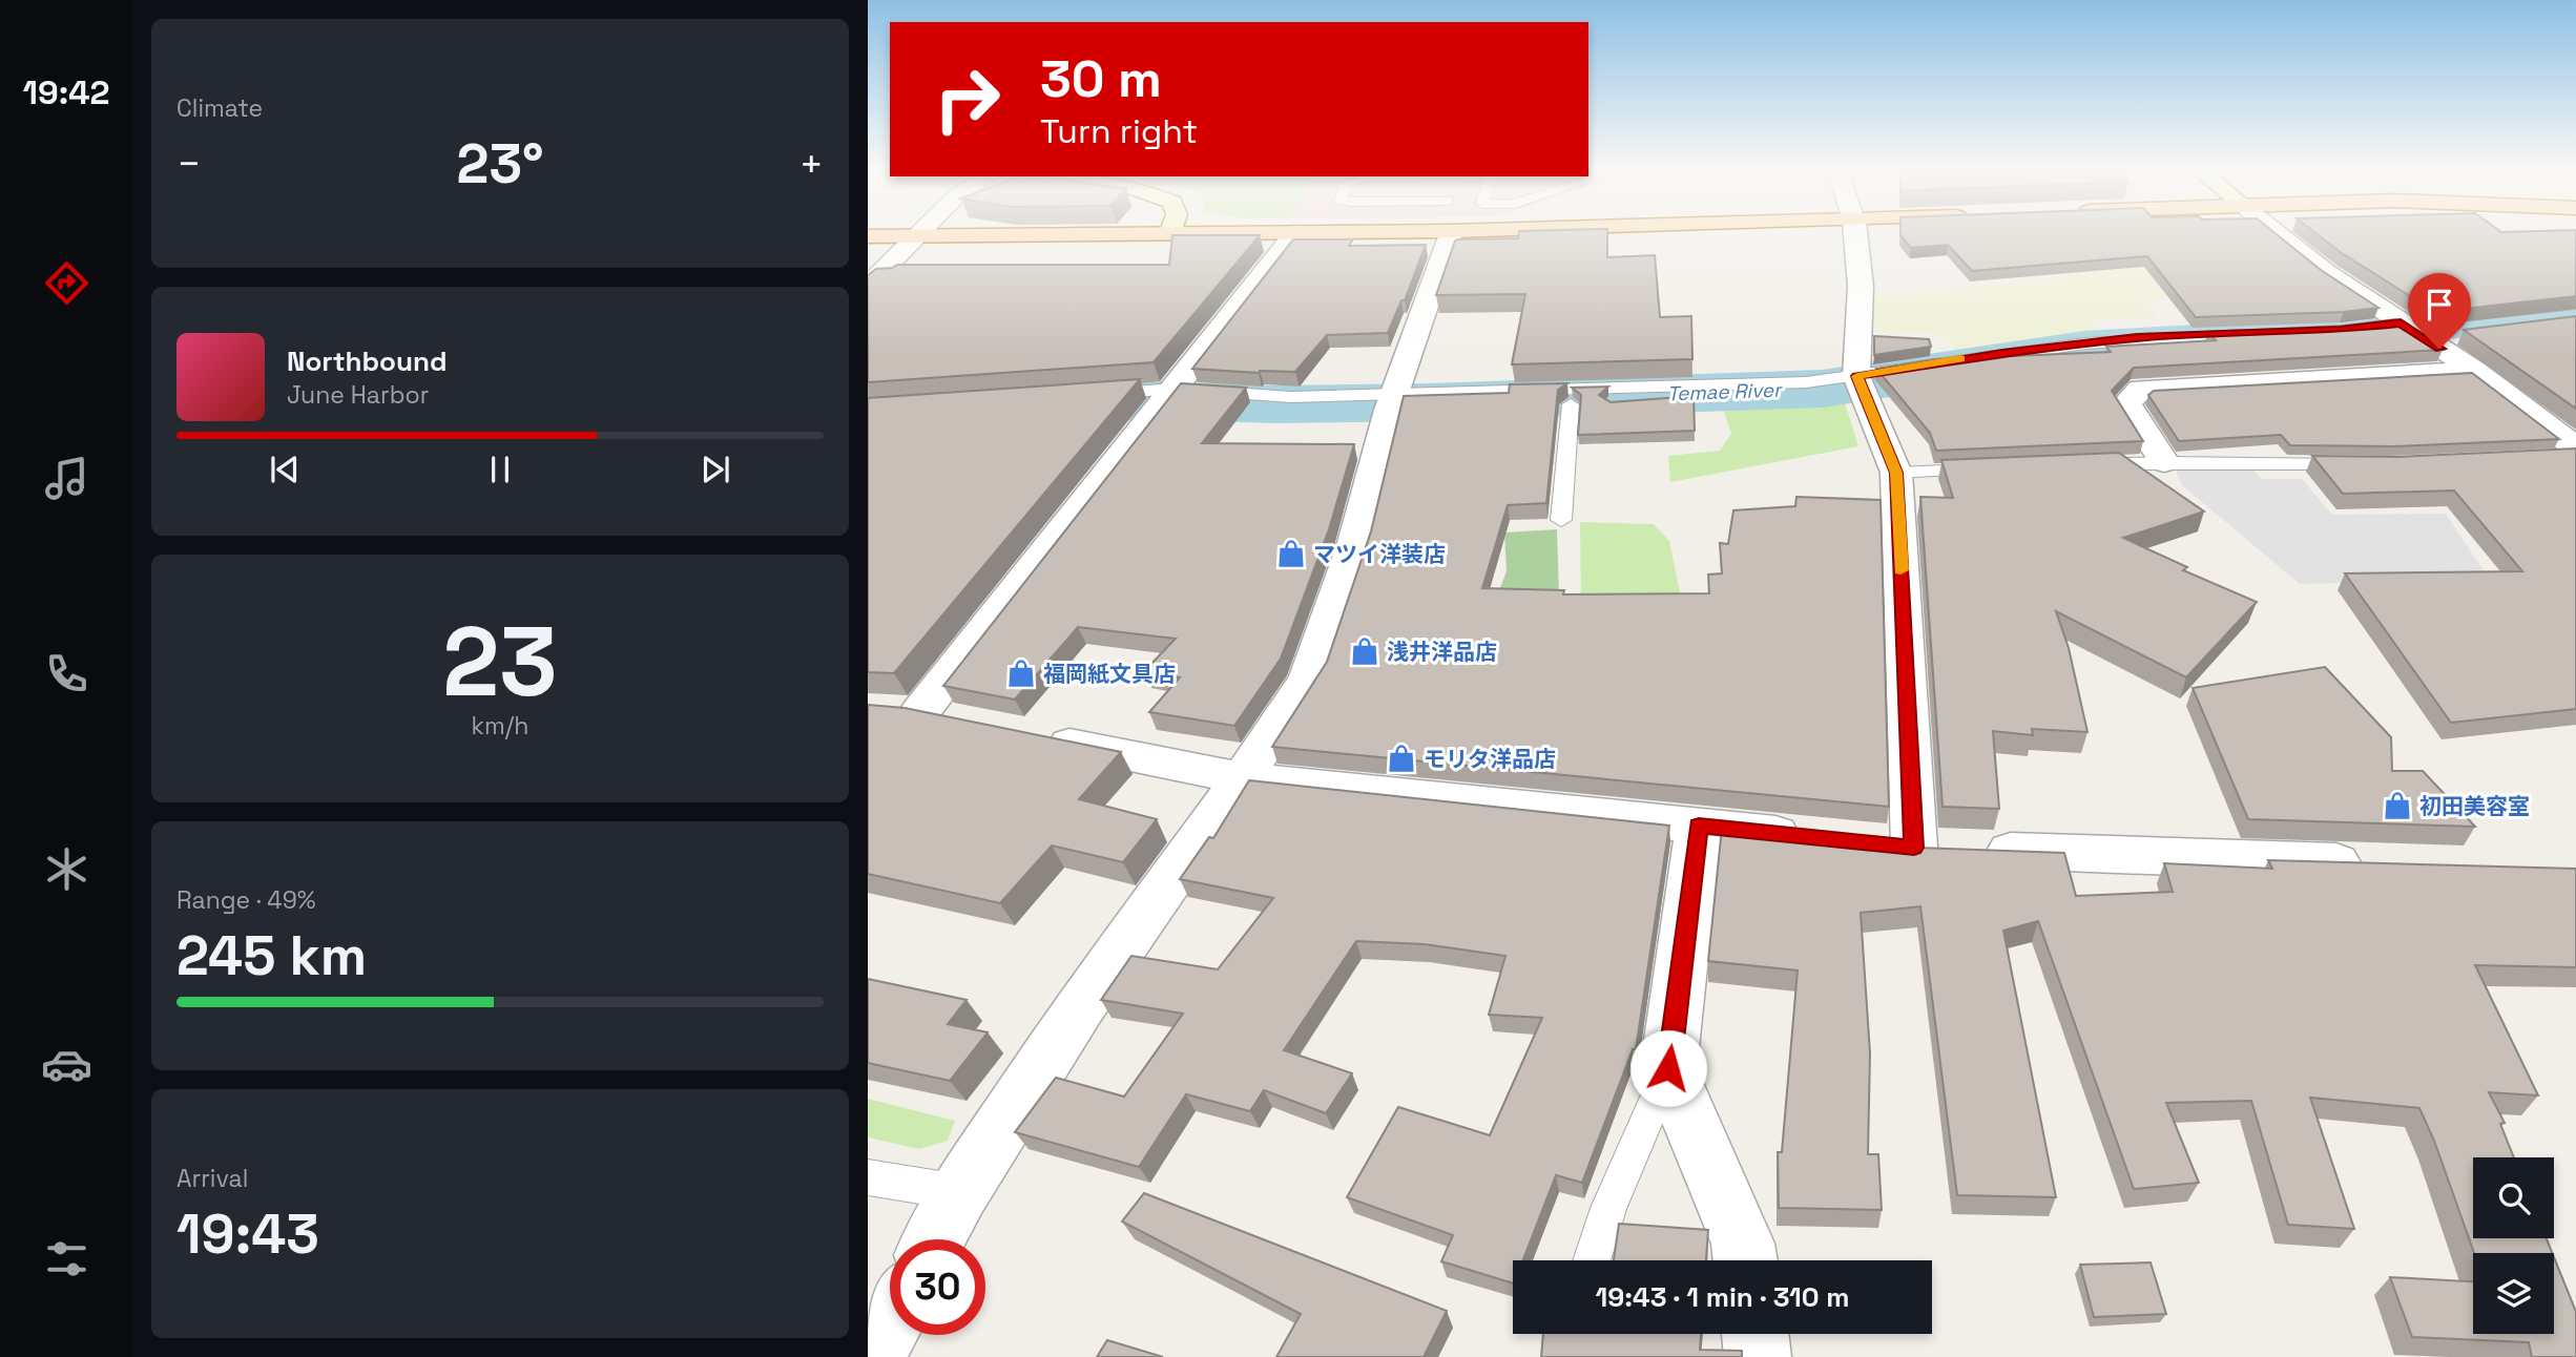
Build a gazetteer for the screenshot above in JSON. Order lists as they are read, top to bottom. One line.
{"water":["Temae River"],"places":{"shop":["マツイ洋装店","浅井洋品店","福岡紙文具店","モリタ洋品店","初田美容室"]},"page":{"tabs":"19:42","tile":["Climate",["23","km/h"],["Range · 49%","245 km"],["Arrival","19:43"]],"turn":["30 m","Turn right"],"heat":["−","23°","+"],"song":["Northbound","June Harbor"],"limit":"30","trip":"19:43 · 1 min · 310 m"}}
